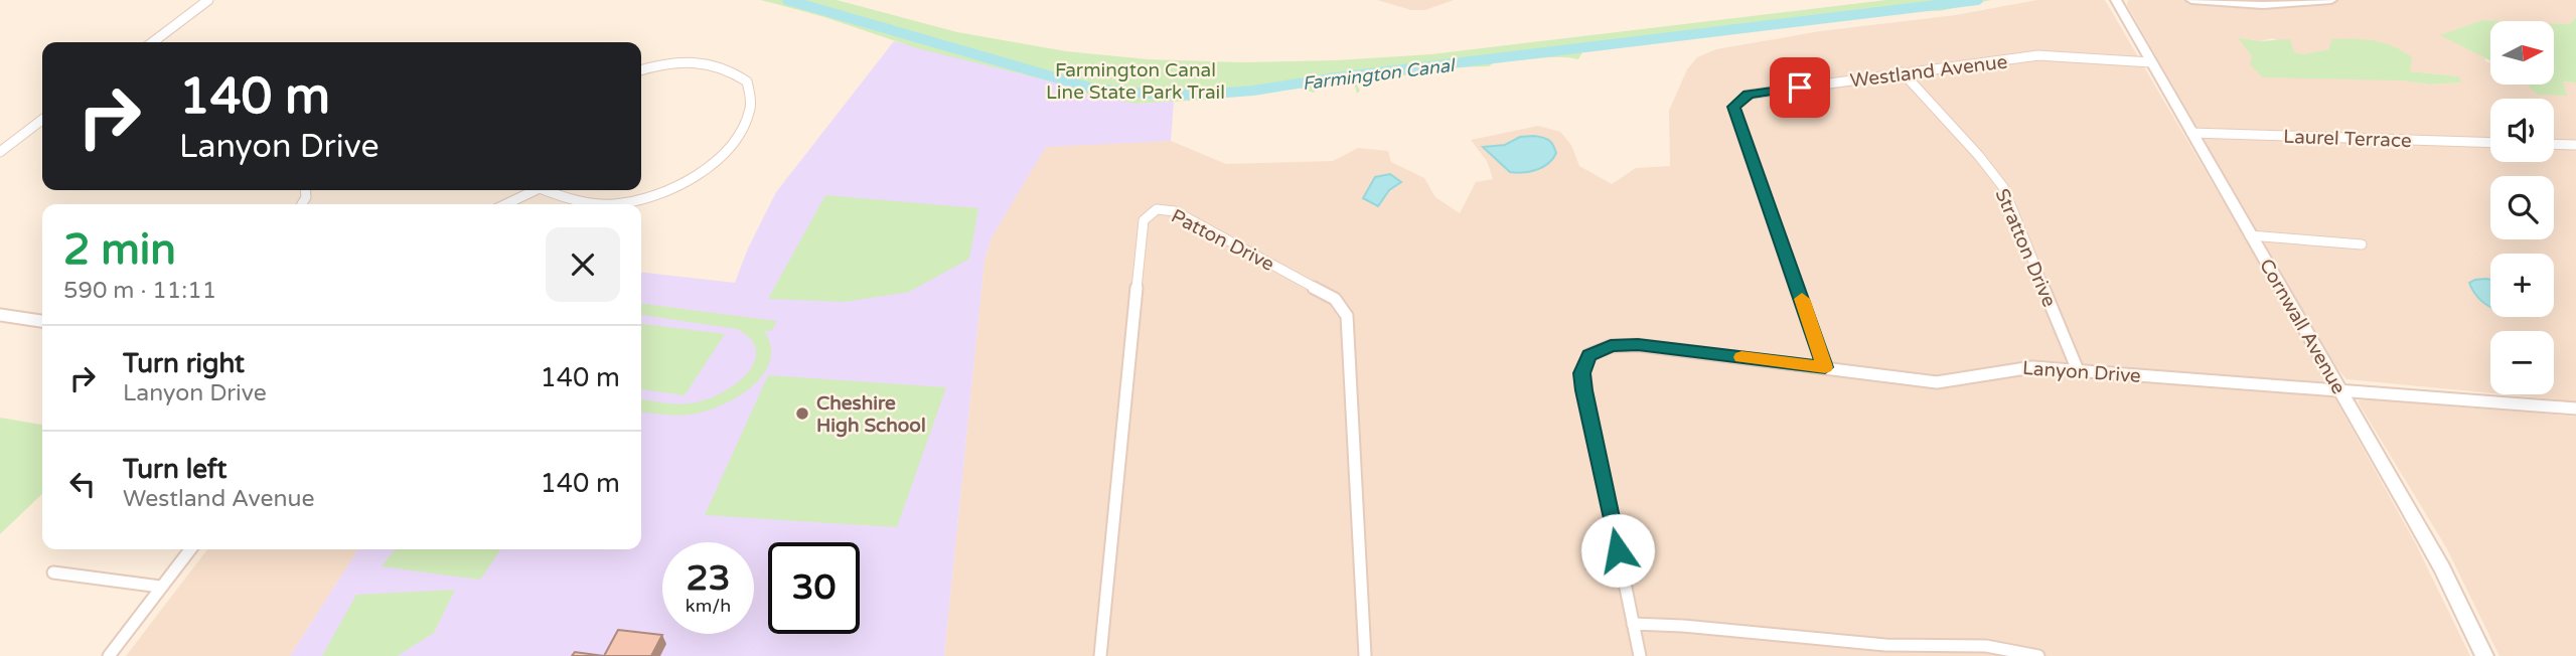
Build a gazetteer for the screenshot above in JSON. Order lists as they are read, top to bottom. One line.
{"streets":{"street":["Westland Avenue","Laurel Terrace","Patton Drive","Stratton Drive","Cornwall Avenue","Lanyon Drive"]},"crossings":[["Westland Avenue","Stratton Drive"],["Westland Avenue","Cornwall Avenue"],["Westland Avenue","Lanyon Drive"],["Laurel Terrace","Cornwall Avenue"],["Stratton Drive","Lanyon Drive"],["Cornwall Avenue","Lanyon Drive"]],"water":["Farmington Canal"],"parks":["Farmington Canal Line State Park Trail"],"places":["Cheshire High School"],"north":"right","page":{"map_buttons":["+","−"],"turn":["140 m","Lanyon Drive"],"heading":["2 min","590 m · 11:11"],"list":[{"name":"Turn right","note":"Lanyon Drive","value":"140 m"},{"name":"Turn left","note":"Westland Avenue","value":"140 m"}],"speed":"23 km/h","limit":"30"}}
